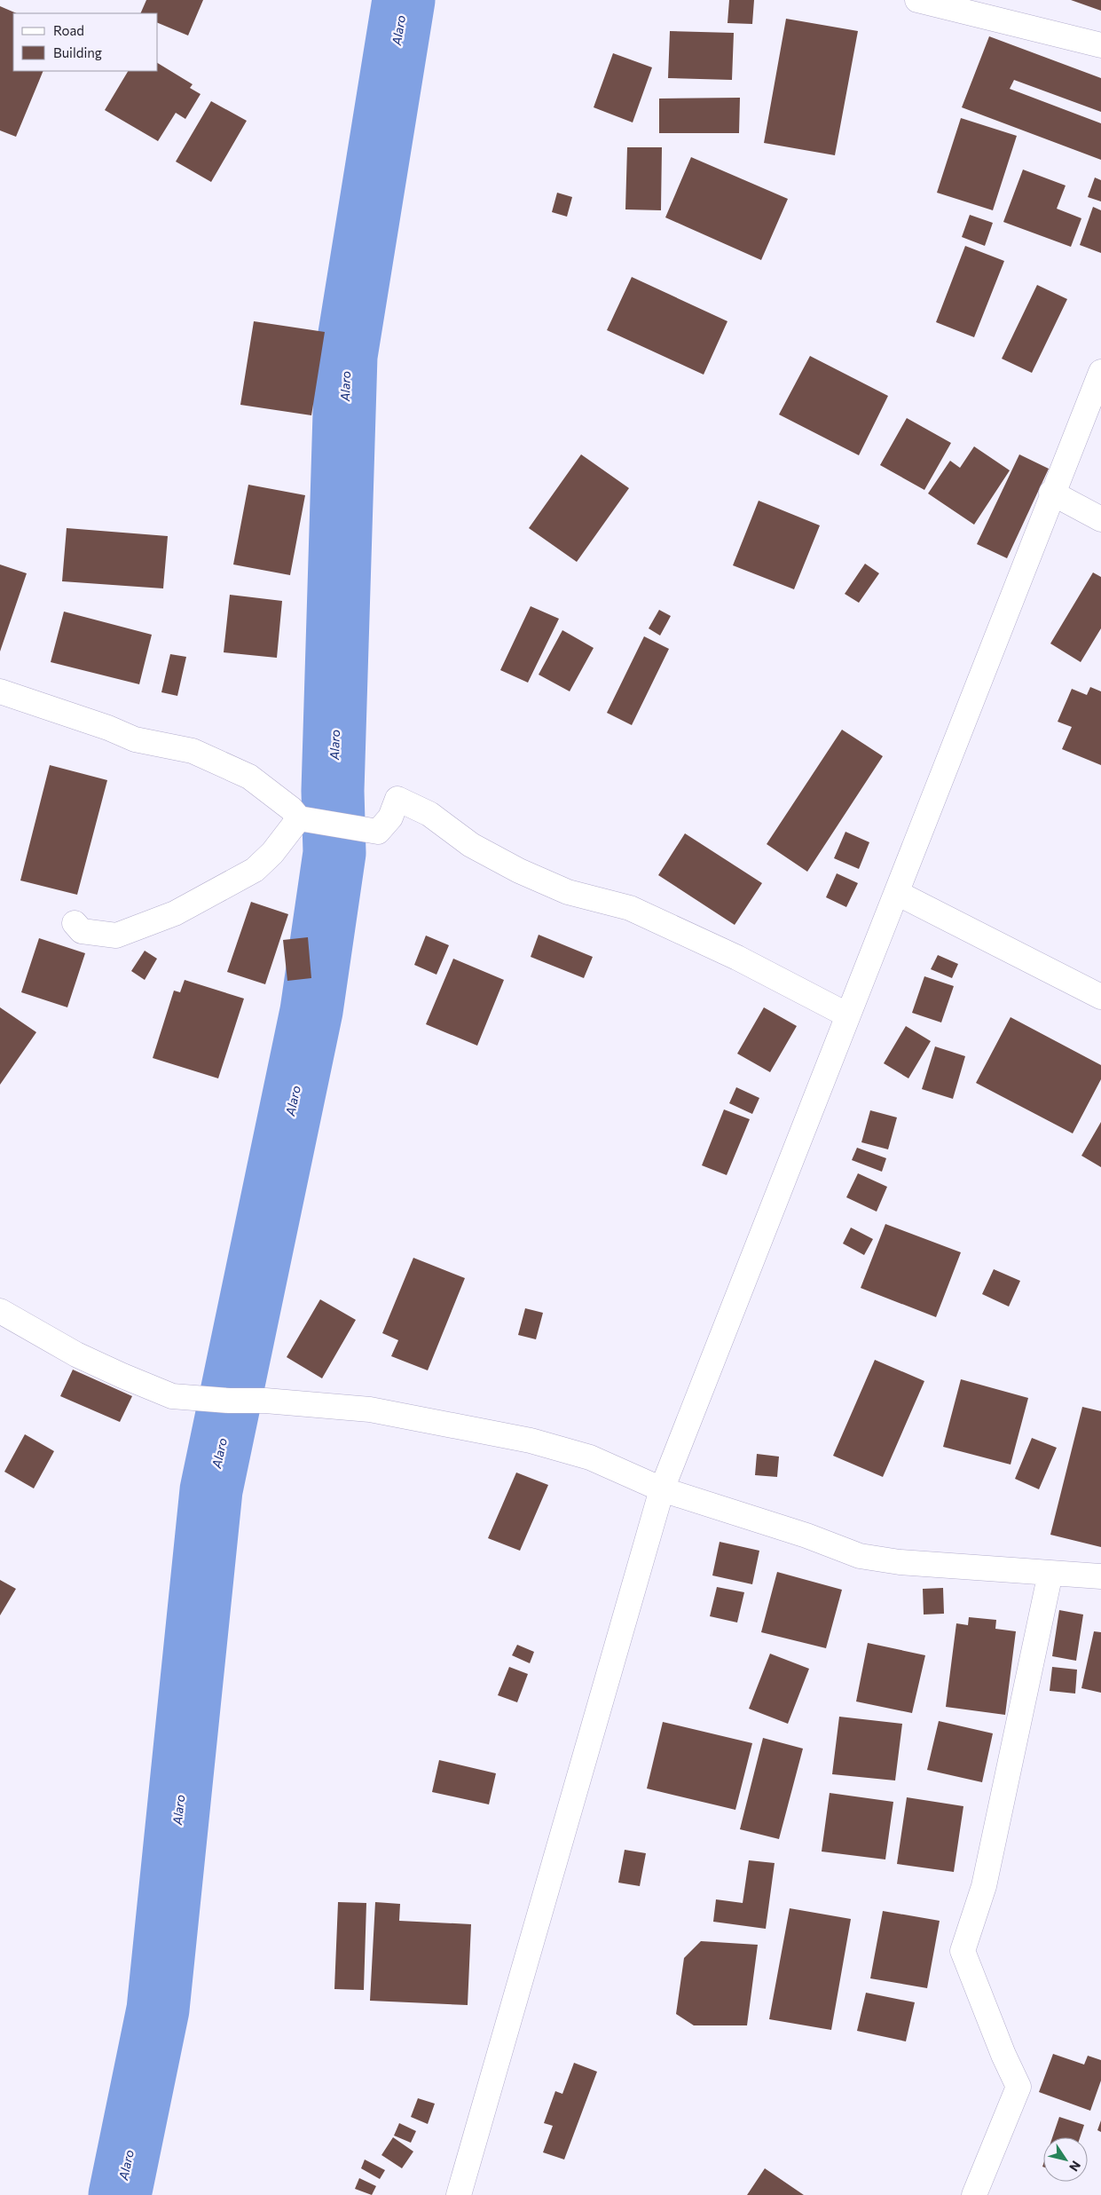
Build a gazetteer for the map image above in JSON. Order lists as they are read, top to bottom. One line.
{"water":["Alaro"],"legend":["Road","Building"],"north":"bottom right"}
